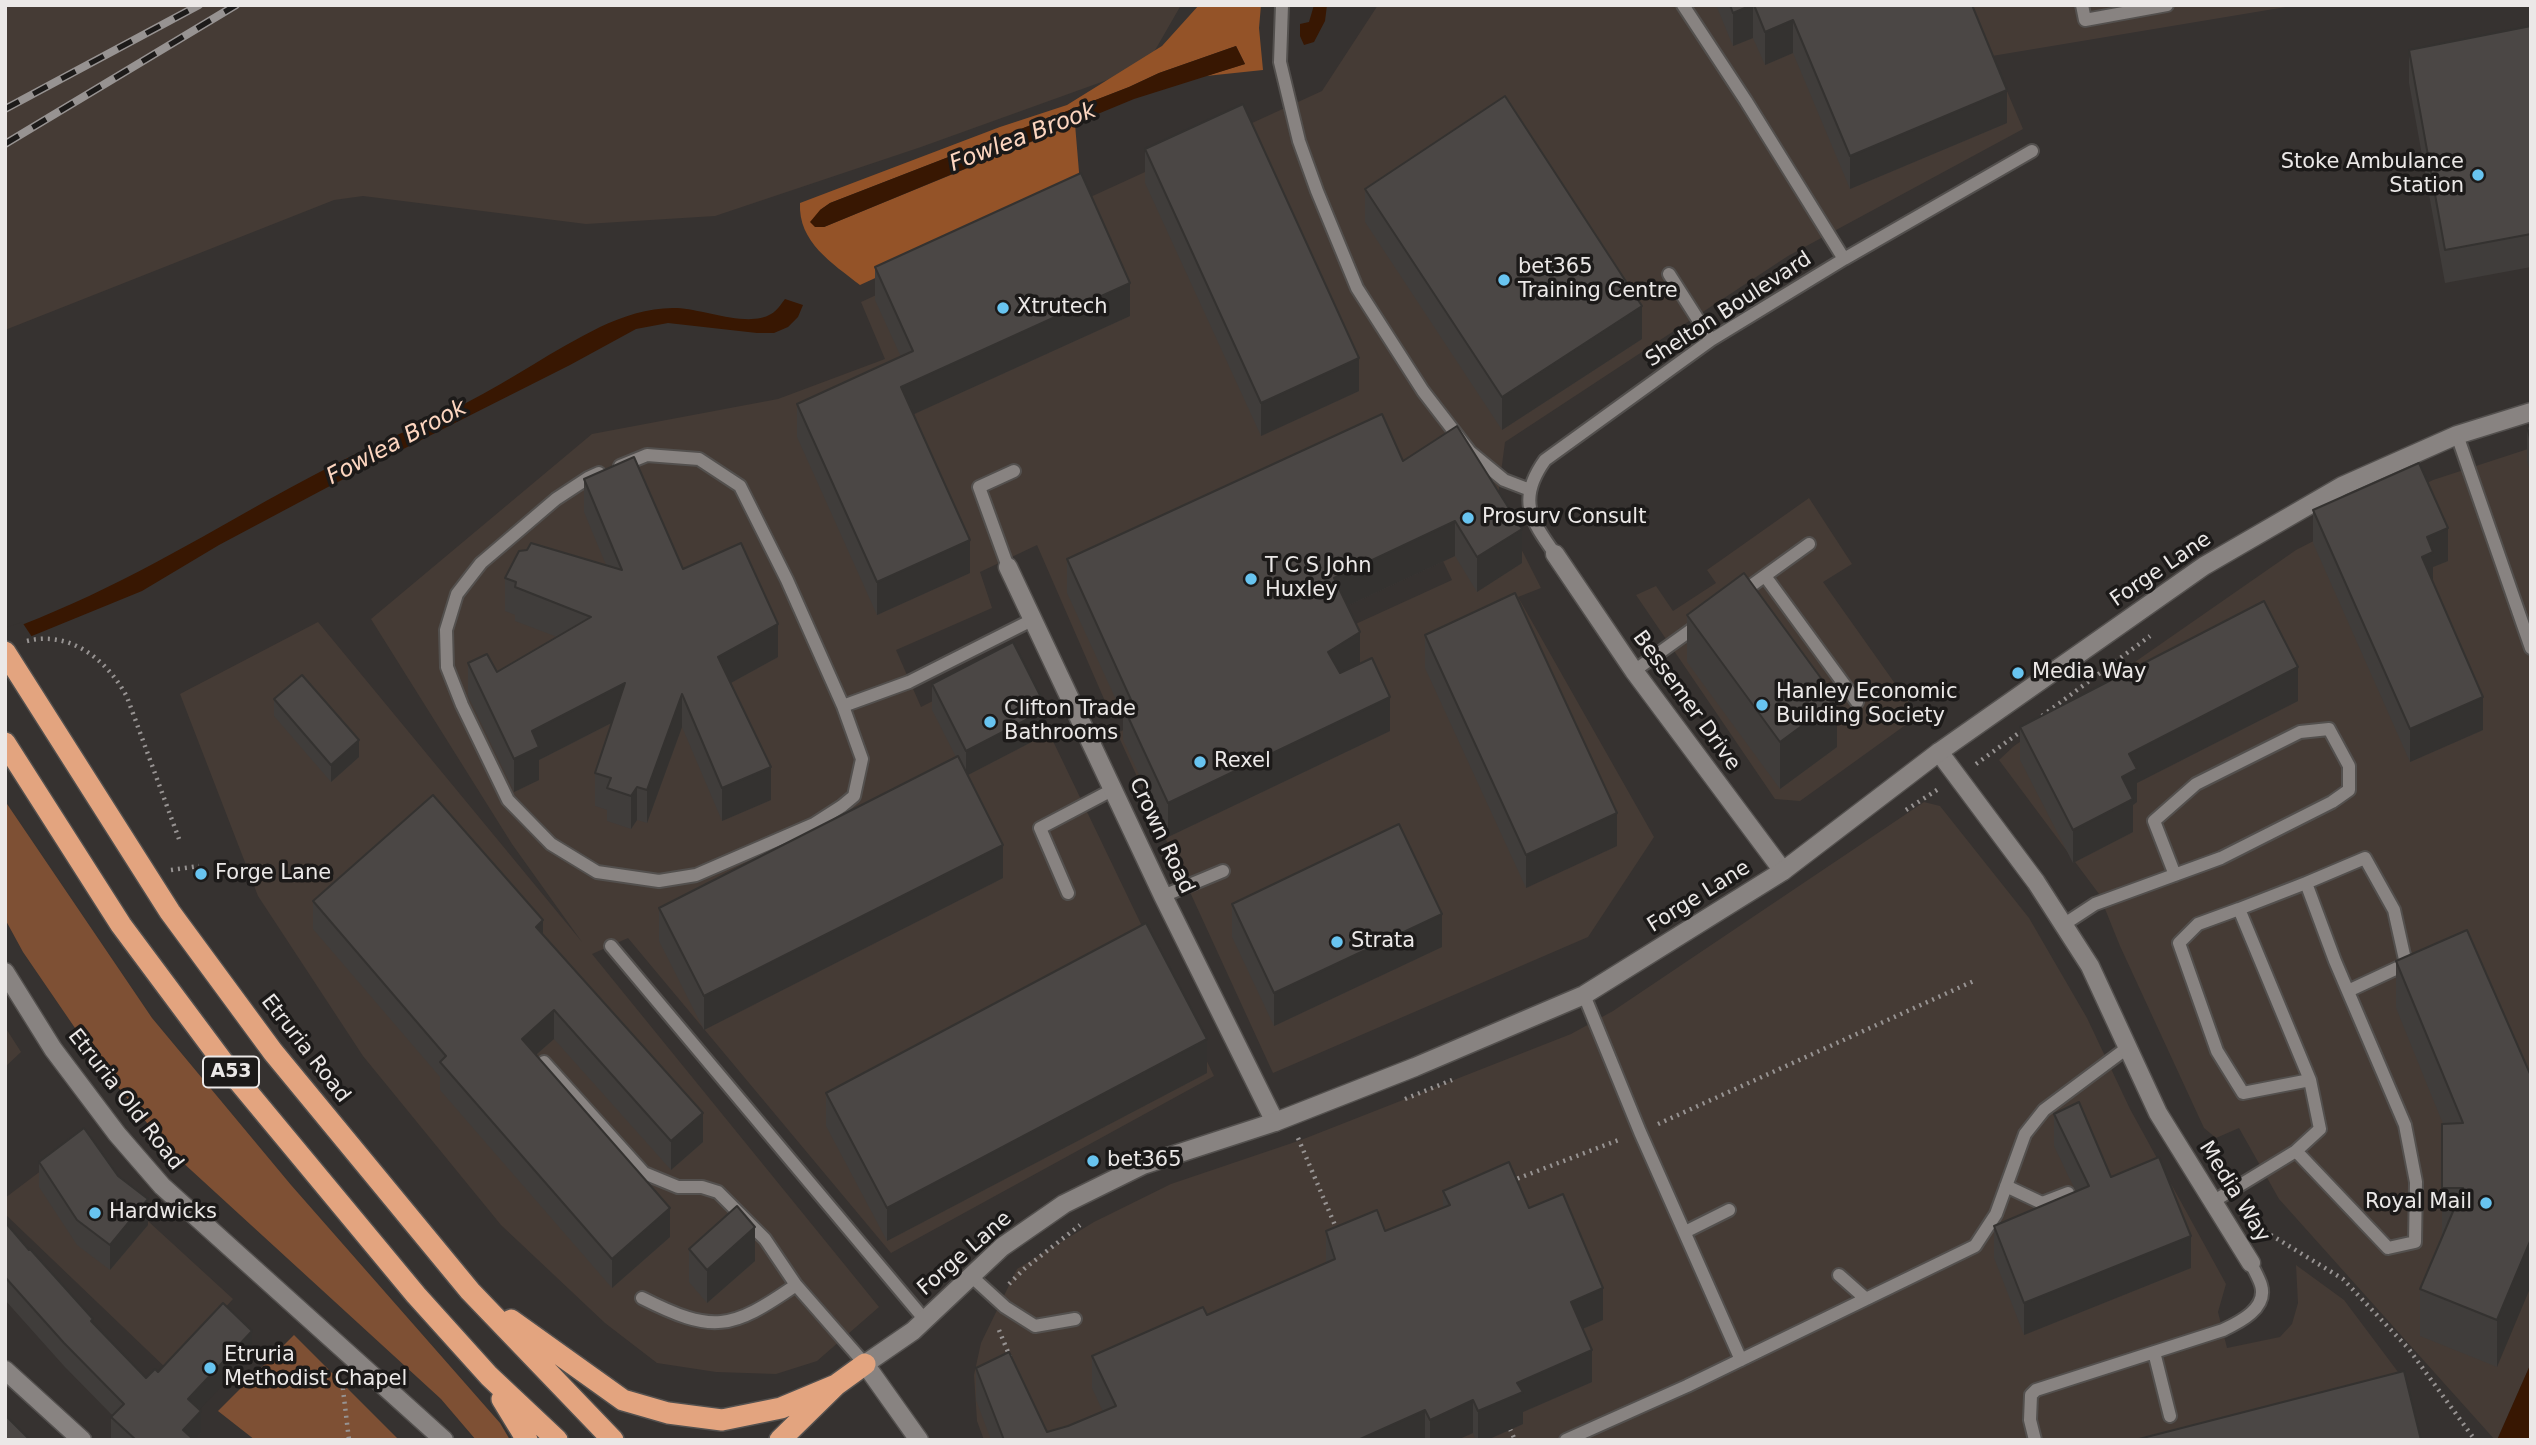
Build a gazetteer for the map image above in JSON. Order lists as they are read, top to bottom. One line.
{"streets":{"highway":["Etruria Road","A53"],"street":["Forge Lane","Bessemer Drive","Crown Road","Etruria Old Road","Media Way"],"lane":["Shelton Boulevard"]},"crossings":[["Forge Lane","Bessemer Drive"],["Forge Lane","Crown Road"],["Forge Lane","Media Way"]],"water":["Fowlea Brook"],"places":["Stoke Ambulance Station","bet365 Training Centre","Xtrutech","Prosurv Consult","T C S John Huxley","Media Way","Hanley Economic Building Society","Clifton Trade Bathrooms","Rexel","Forge Lane","Strata","bet365","Royal Mail","Hardwicks","Etruria Methodist Chapel"]}
